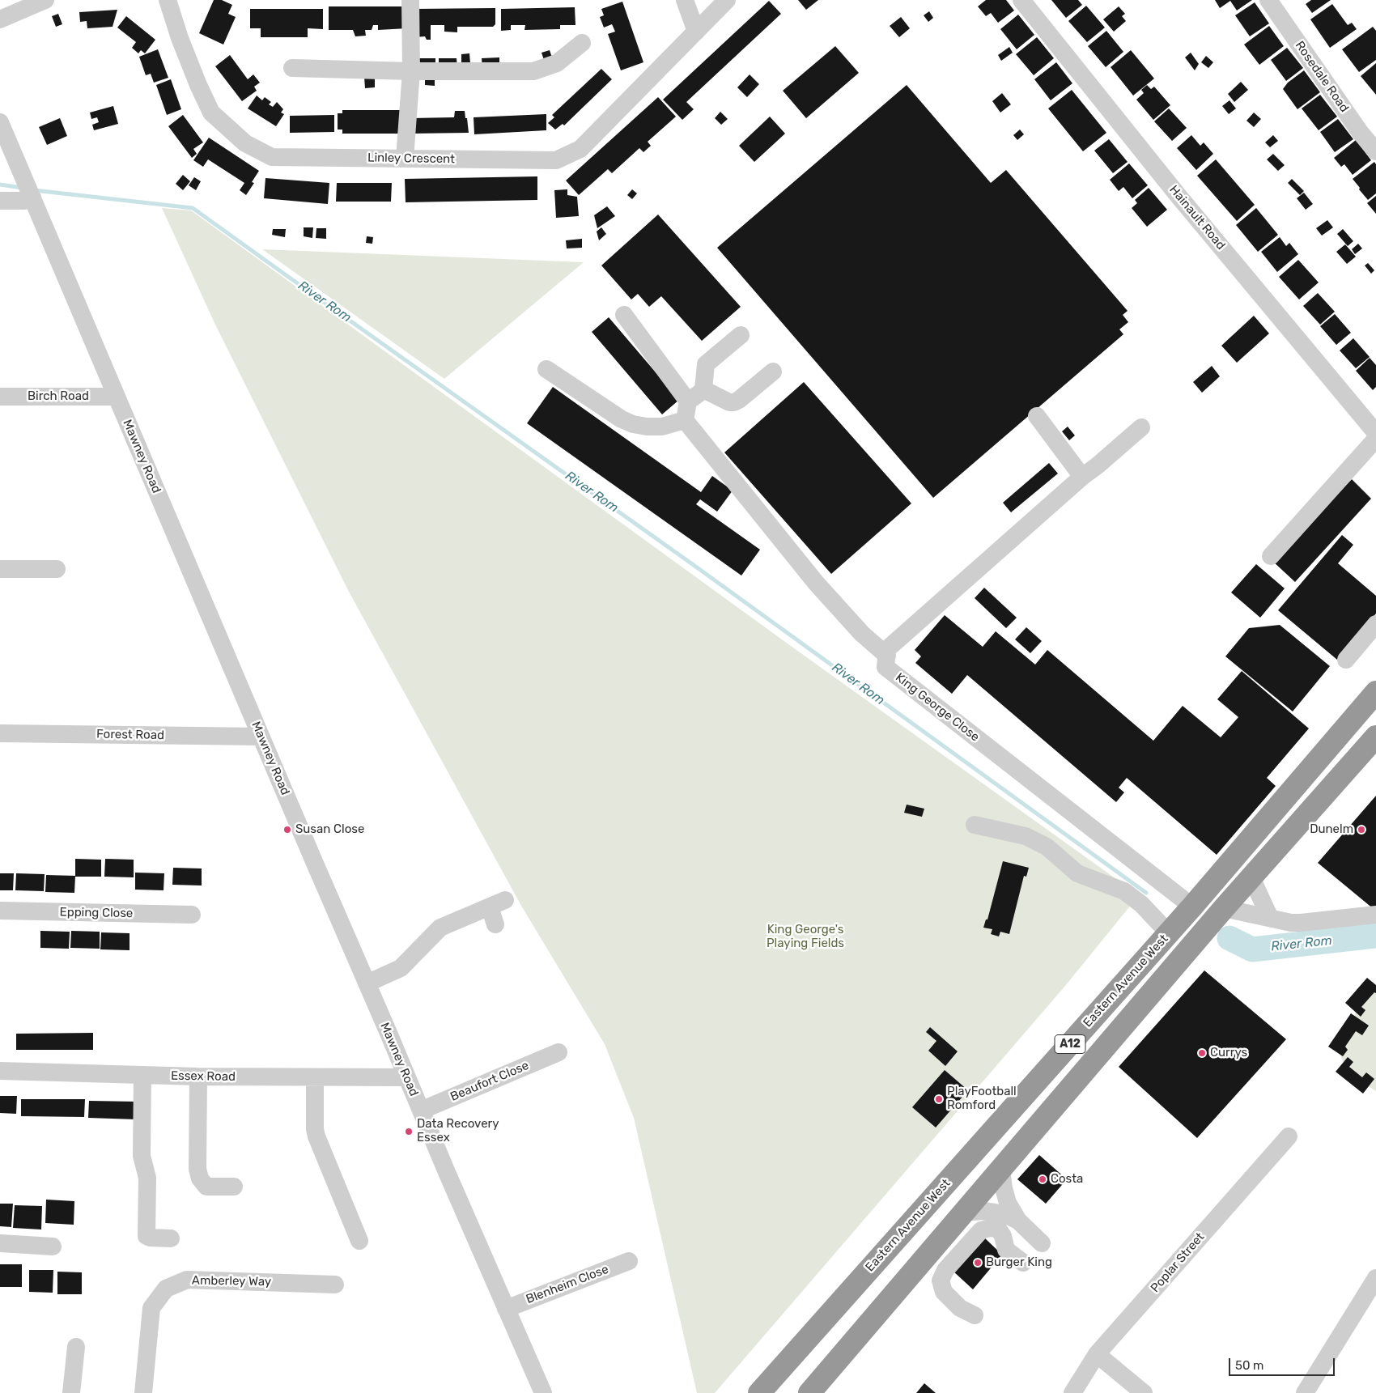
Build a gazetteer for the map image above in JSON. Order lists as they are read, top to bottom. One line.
{"streets":{"highway":["Eastern Avenue West","A12"],"street":["Rosedale Road","Linley Crescent","Hainault Road","Birch Road","Mawney Road","King George Close","Forest Road","Epping Close","Essex Road","Beaufort Close","Poplar Street","Amberley Way","Blenheim Close"]},"crossings":[["Birch Road","Mawney Road"],["Mawney Road","Forest Road"],["Mawney Road","Essex Road"],["Mawney Road","Beaufort Close"],["Mawney Road","Blenheim Close"],["King George Close","Eastern Avenue West"]],"water":["River Rom"],"parks":["King George's Playing Fields"],"places":["Susan Close","Dunelm","Currys","PlayFootball Romford","Data Recovery Essex","Costa","Burger King"],"scale_bar":"50 m"}
